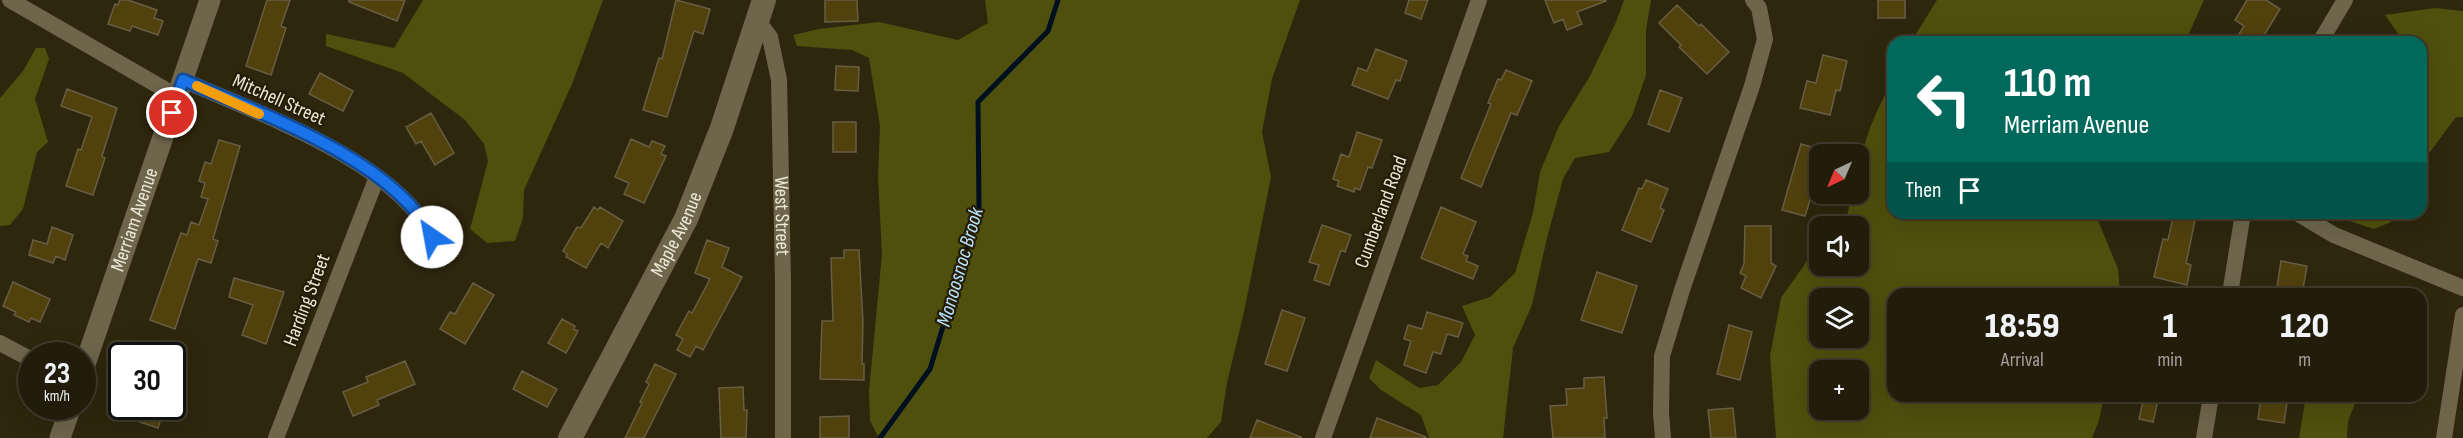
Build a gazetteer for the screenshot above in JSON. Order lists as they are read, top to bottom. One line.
{"streets":{"main road":["Maple Avenue"],"street":["Mitchell Street","Cumberland Road","West Street","Merriam Avenue","Harding Street"]},"crossings":[["Mitchell Street","Merriam Avenue"],["Mitchell Street","Harding Street"],["West Street","Maple Avenue"]],"water":["Monoosnoc Brook"],"north":"bottom left","page":{"turn":["110 m","Merriam Avenue"],"map_buttons":"+","then":"Then","eta":["18:59","Arrival","1","min","120","m"],"speed":"23 km/h","limit":"30"}}
